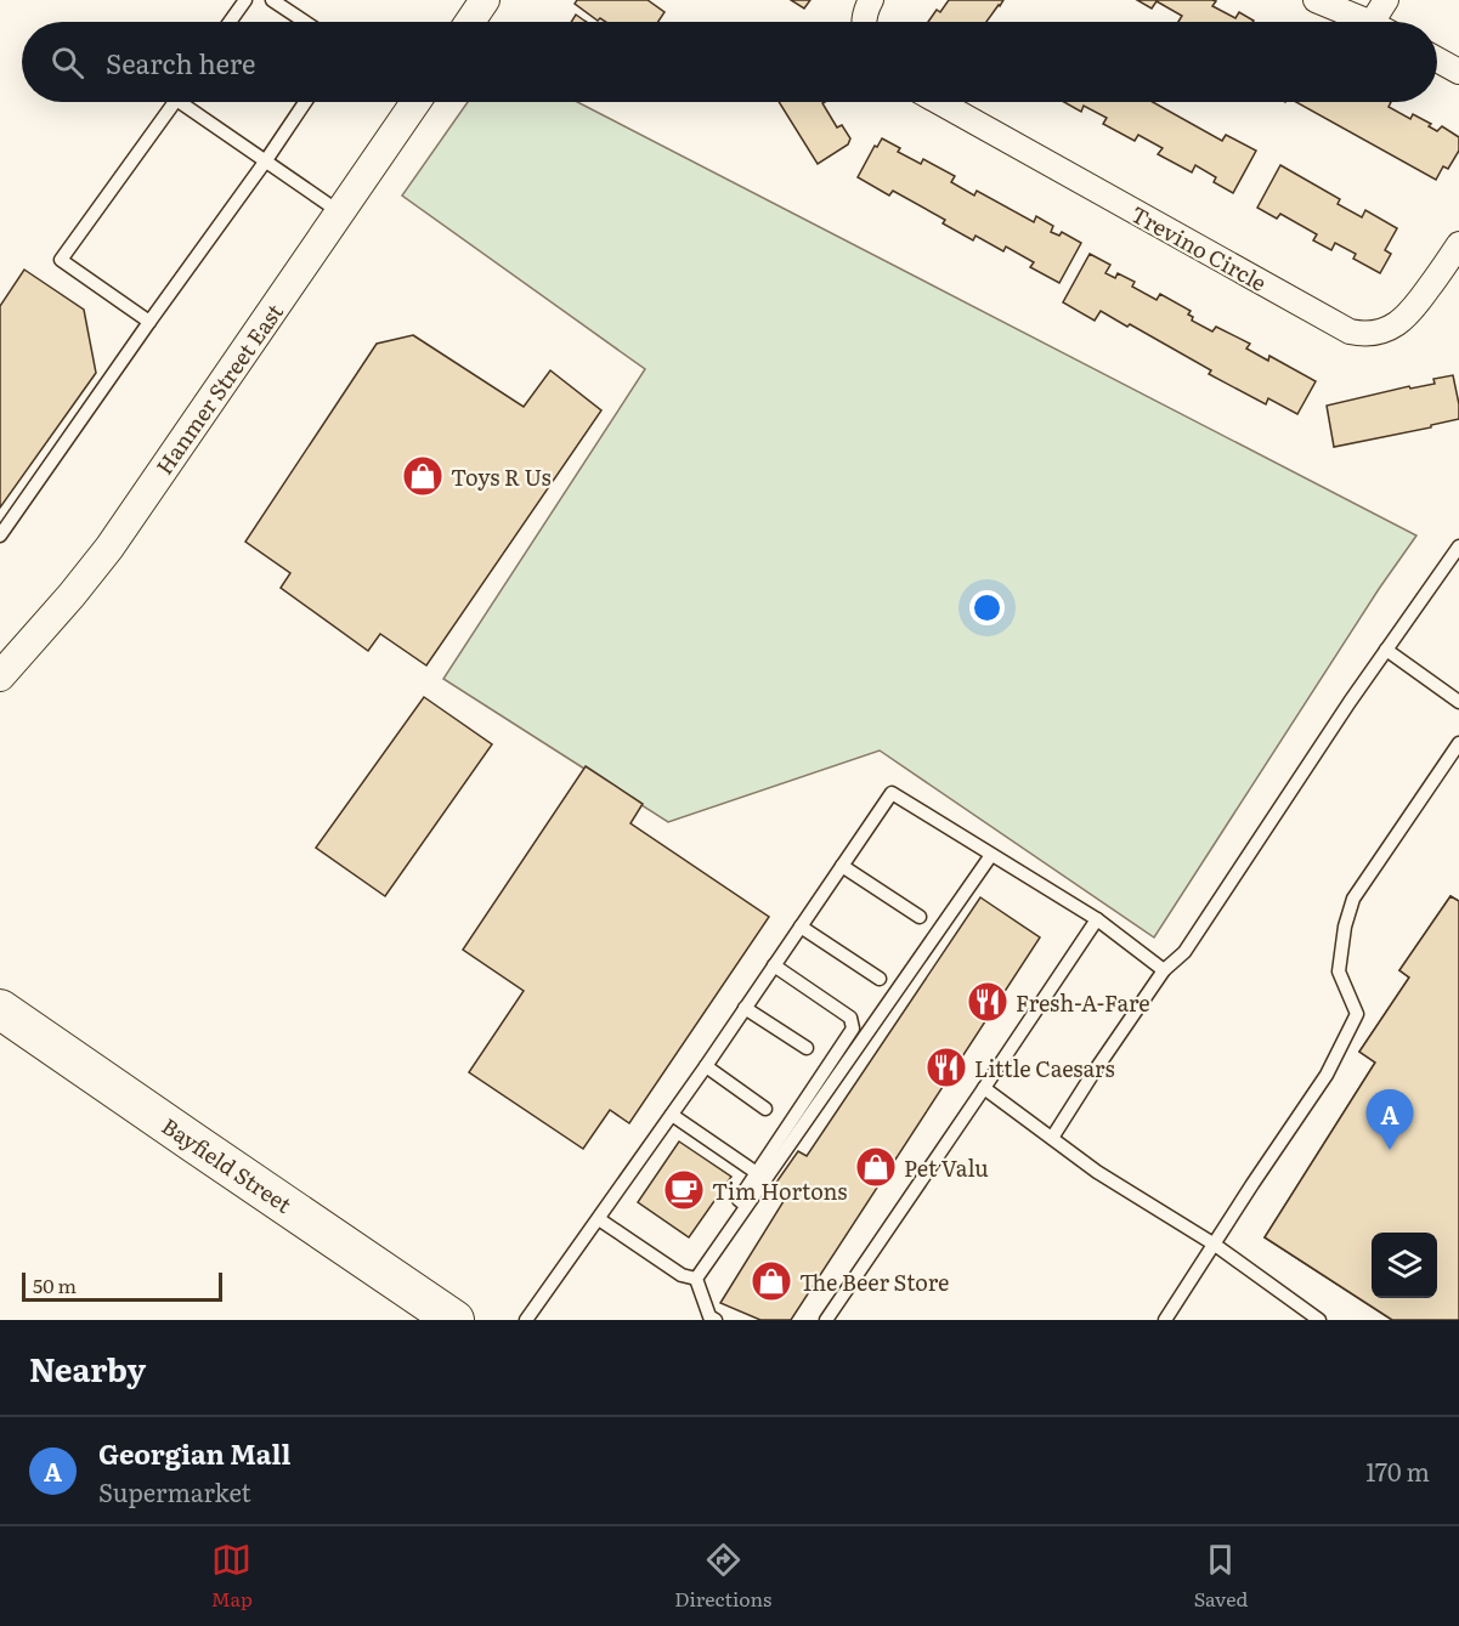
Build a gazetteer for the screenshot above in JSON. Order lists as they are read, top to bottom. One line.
{"streets":{"main road":["Bayfield Street"],"street":["Trevino Circle","Hanmer Street East"]},"places":{"shop":["Toys R Us","Pet Valu","The Beer Store"],"restaurant":["Fresh-A-Fare","Little Caesars"],"cafe":["Tim Hortons"]},"scale_bar":"50 m","page":{"search":"Search here","pins":"A","scale":"50 m","heading":"Nearby","list":[{"mark":"A","name":"Georgian Mall","note":"Supermarket","value":"170 m"}],"nav":["Map","Directions","Saved"]}}
